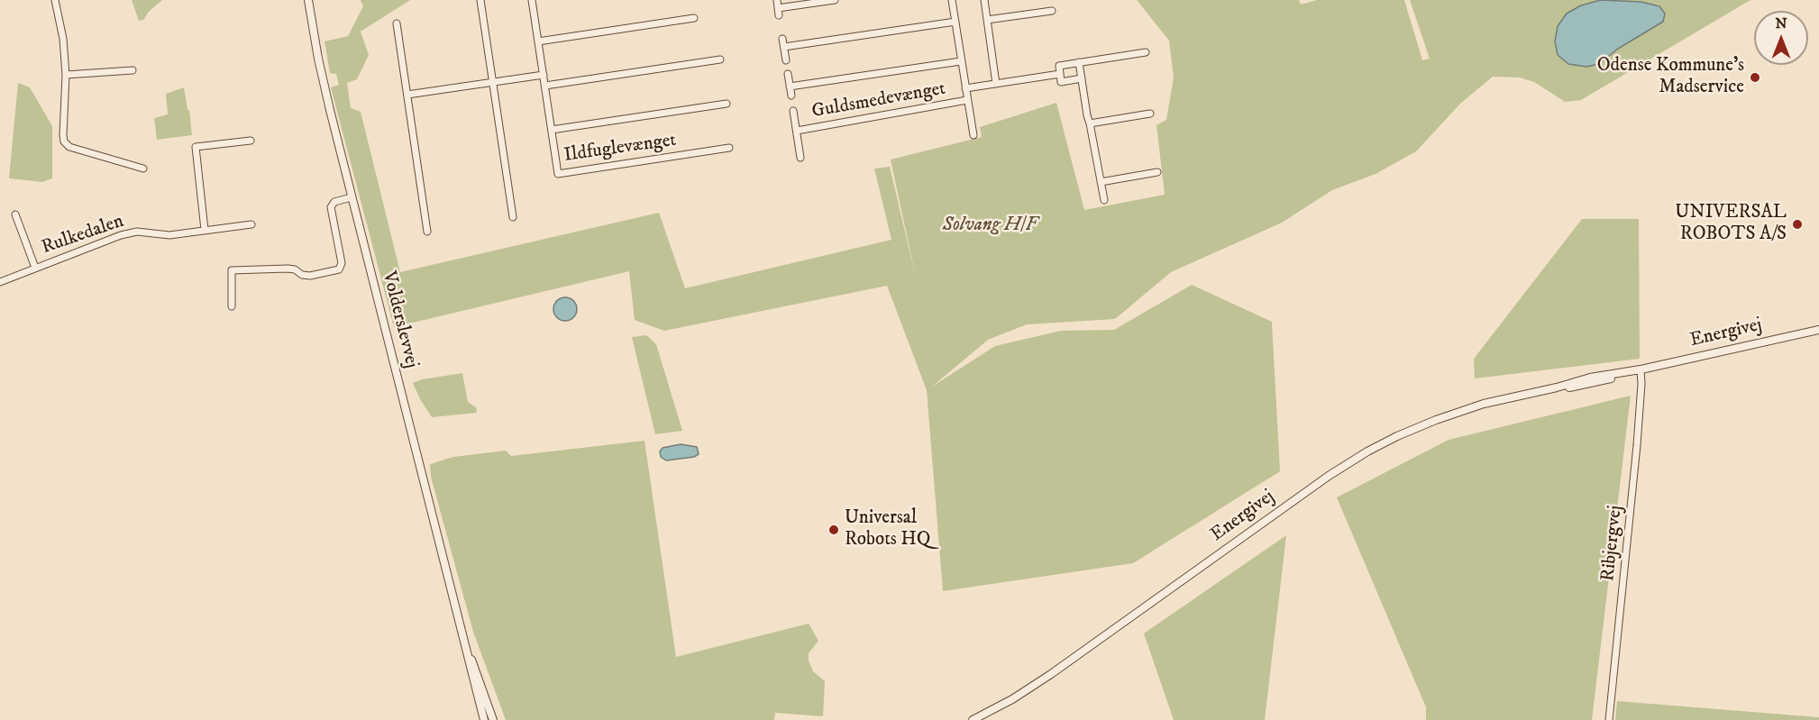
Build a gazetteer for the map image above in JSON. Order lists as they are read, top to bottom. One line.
{"streets":{"street":["Guldsmedevænget","Ildfuglevænget","Rulkedalen","Volderslevvej","Energivej","Ribjergvej"]},"crossings":[["Energivej","Ribjergvej"]],"parks":["Solvang H/F"],"places":["Odense Kommune's Madservice","UNIVERSAL ROBOTS A/S","Universal Robots HQ"],"north":"top"}
